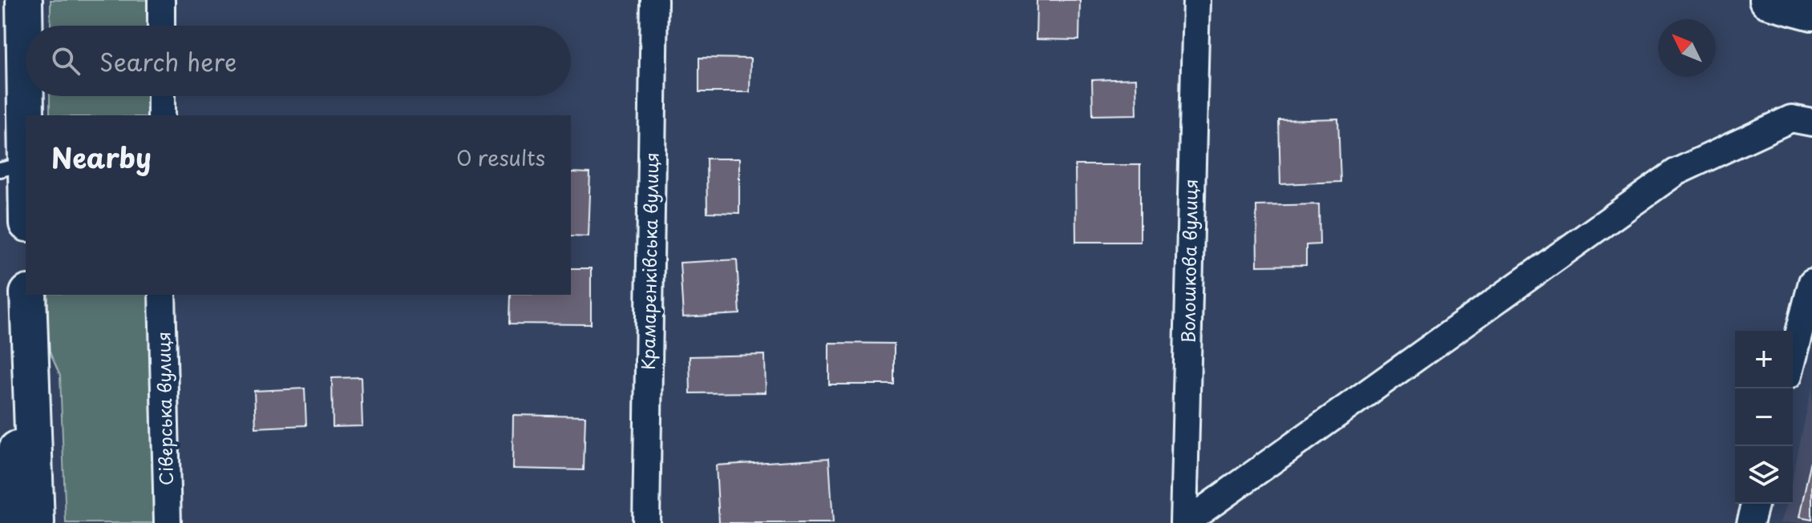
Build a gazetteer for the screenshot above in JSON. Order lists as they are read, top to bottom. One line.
{"streets":{"street":["Крамаренківська вулиця","Волошкова вулиця","Сіверська вулиця"]},"north":"top left","page":{"search":"Search here","heading":["Nearby","0 results"],"map_buttons":["+","−"]}}
